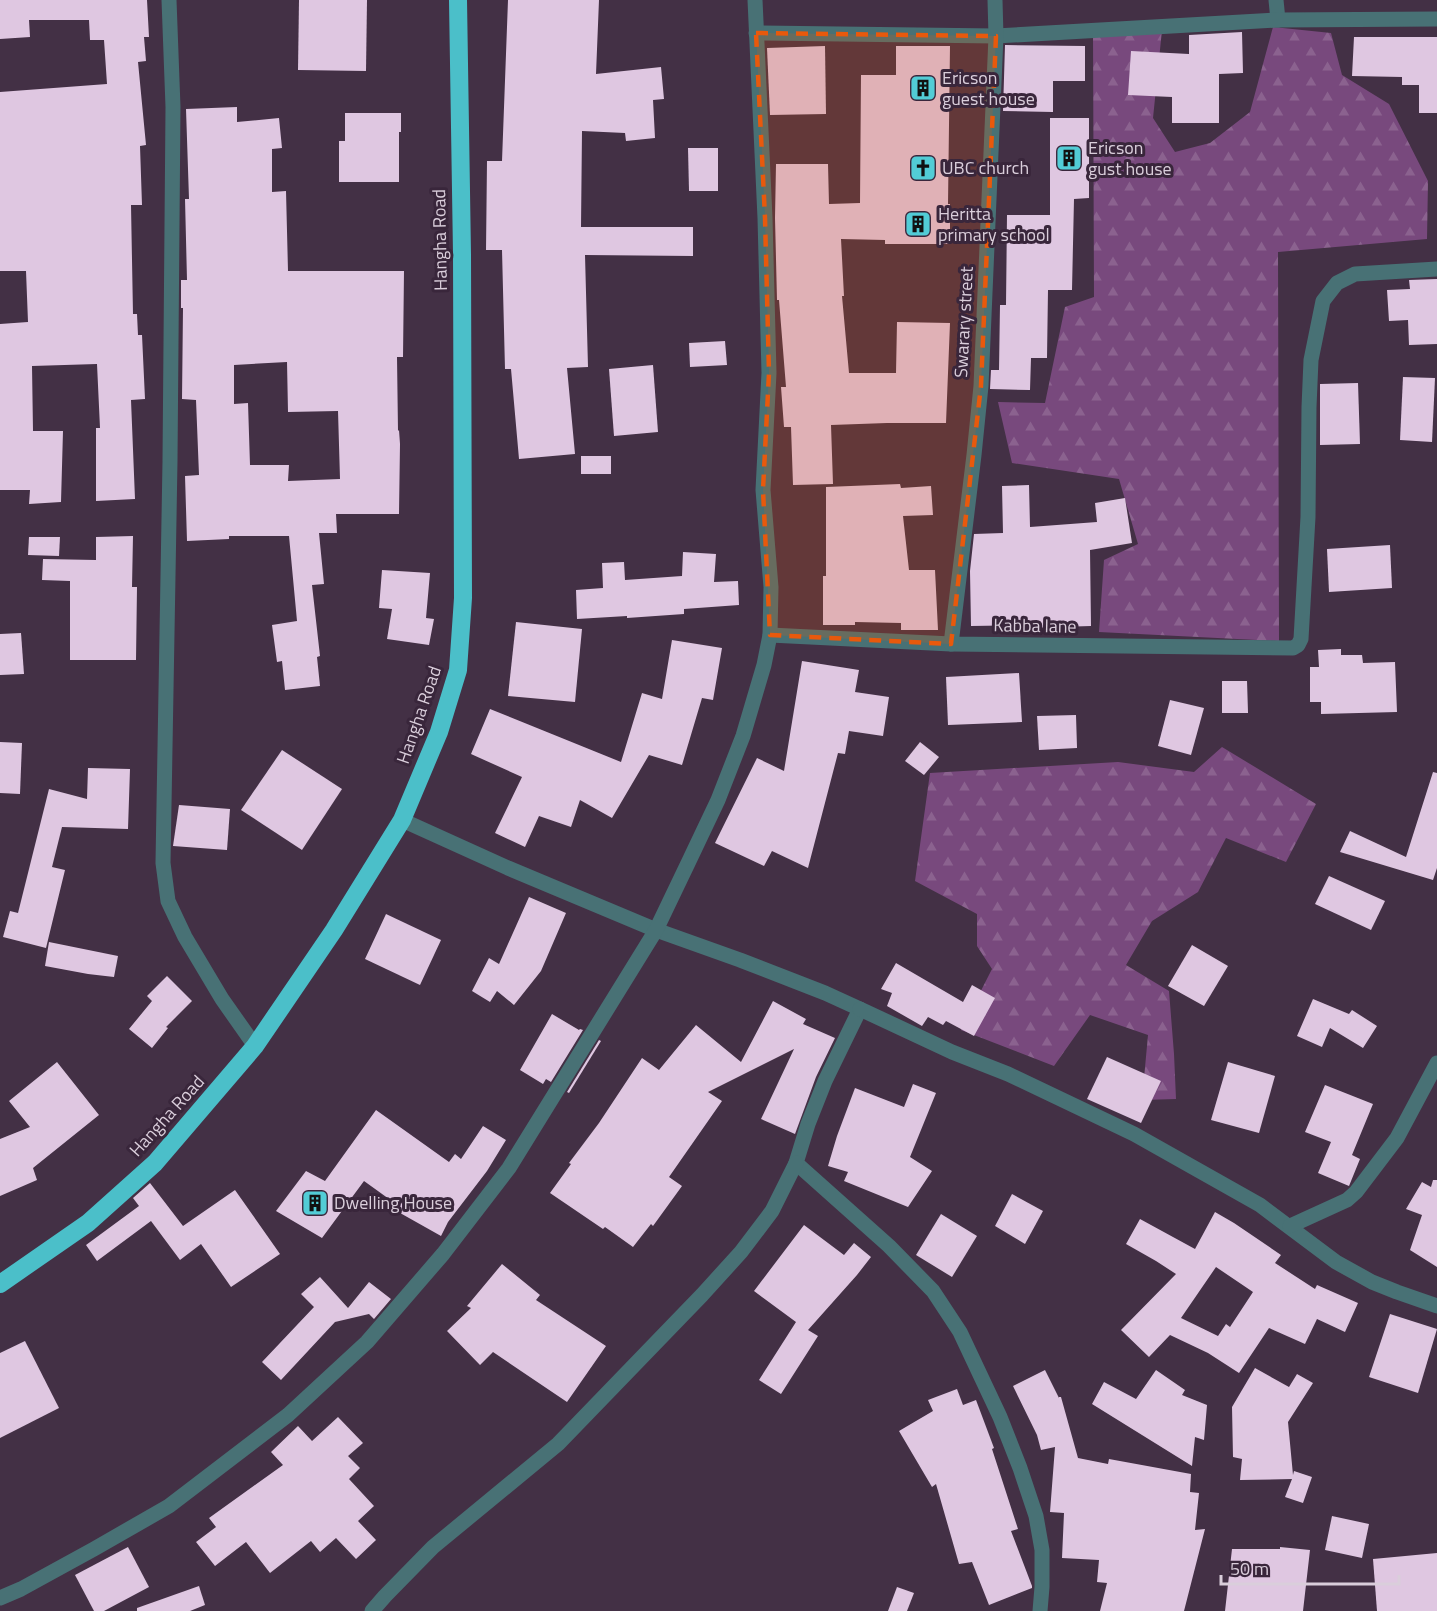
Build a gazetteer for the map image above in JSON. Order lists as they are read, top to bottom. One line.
{"streets":{"highway":["Hangha Road"],"street":["Swarary street","Kabba lane"]},"crossings":[["Swarary street","Kabba lane"]],"places":{"building":["Ericson guest house","Ericson gust house","Heritta primary school","Dwelling House"],"church":["UBC church"]},"scale_bar":"50 m"}
